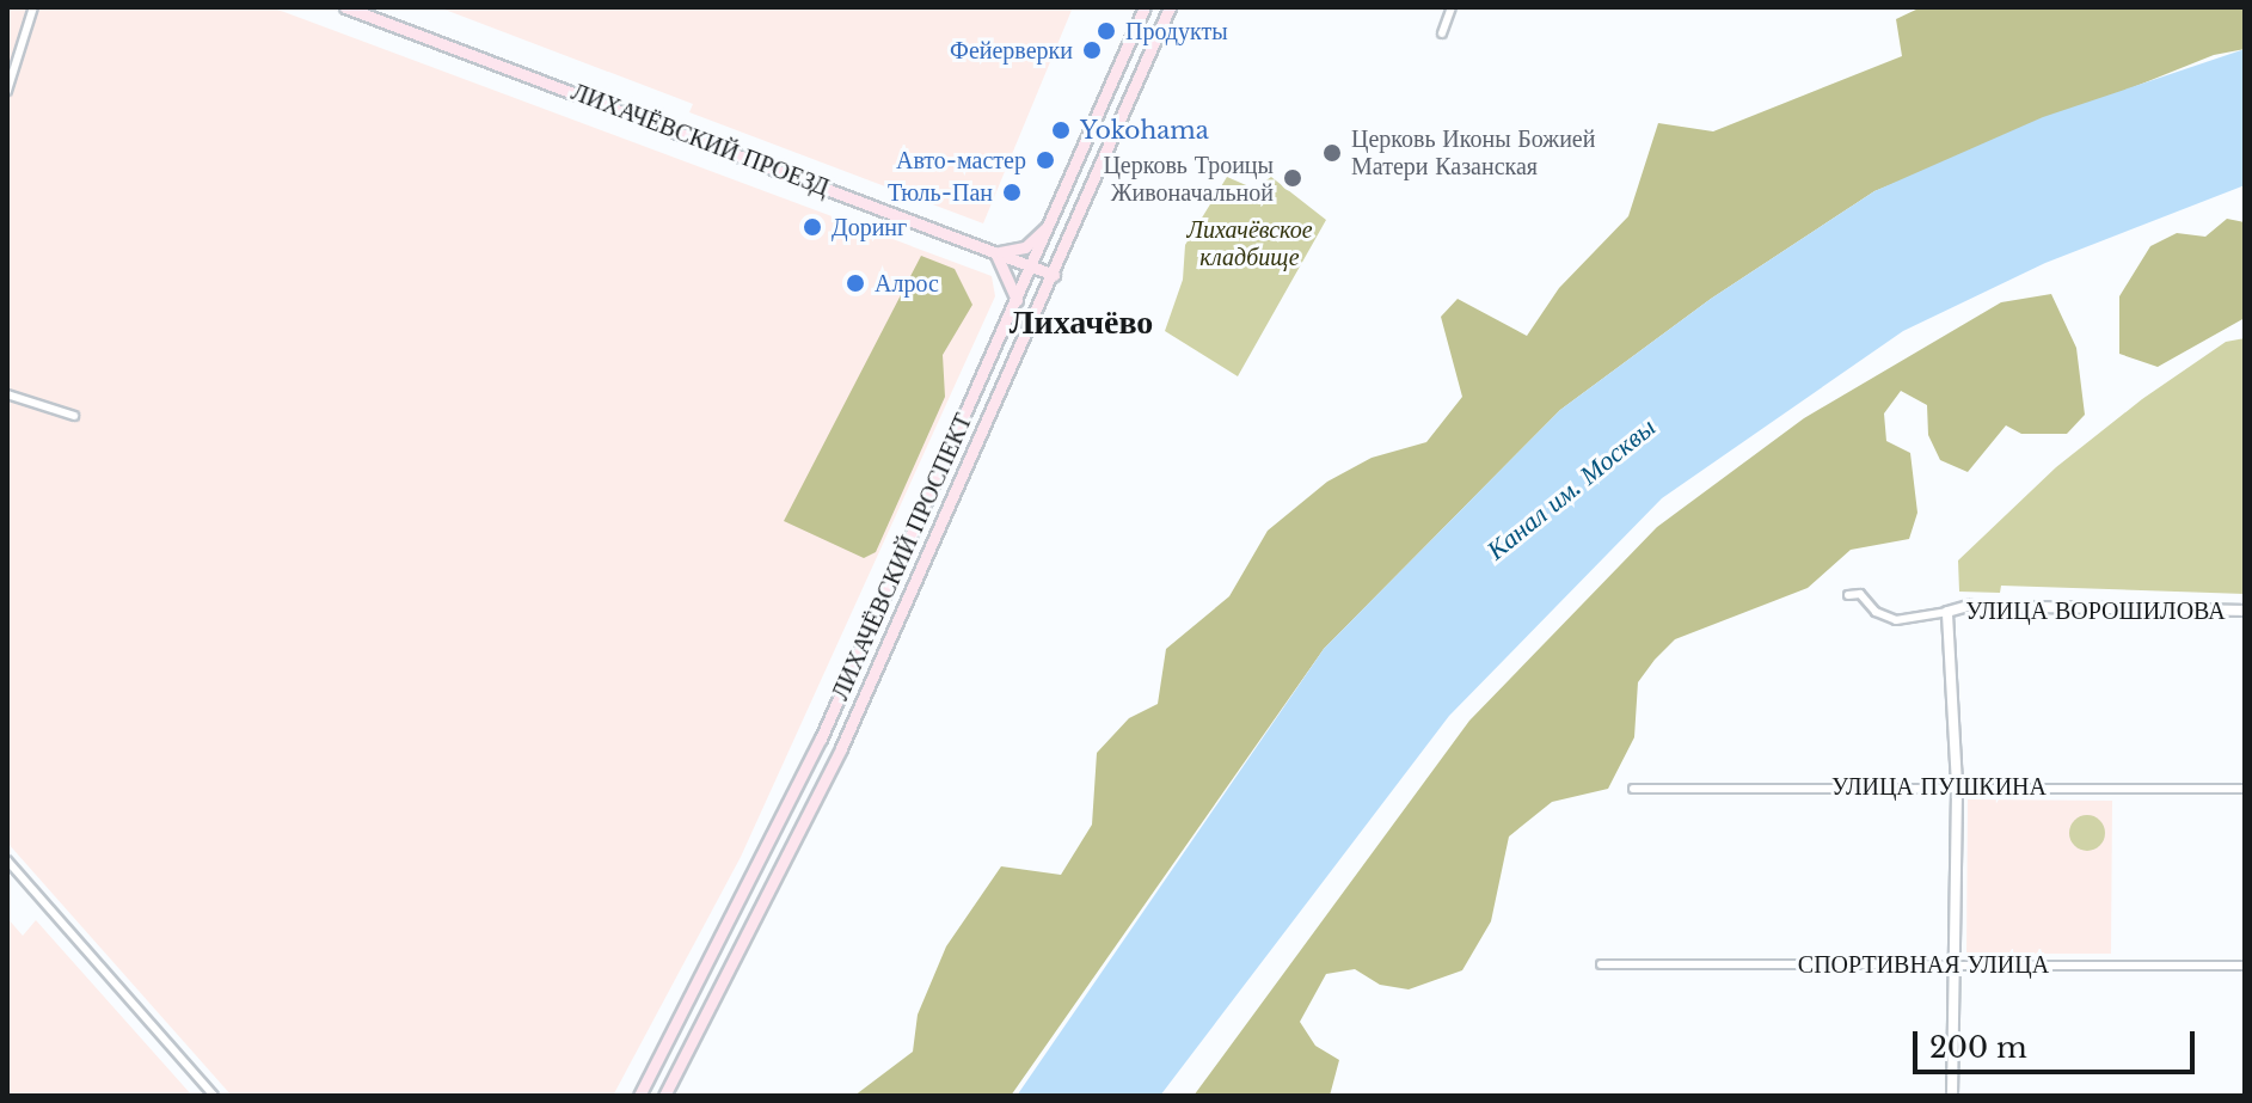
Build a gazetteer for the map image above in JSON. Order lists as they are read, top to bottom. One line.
{"streets":{"main road":["ЛИХАЧЁВСКИЙ ПРОЕЗД","ЛИХАЧЁВСКИЙ ПРОСПЕКТ"],"street":["УЛИЦА ВОРОШИЛОВА","УЛИЦА ПУШКИНА","СПОРТИВНАЯ УЛИЦА"]},"crossings":[["ЛИХАЧЁВСКИЙ ПРОЕЗД","ЛИХАЧЁВСКИЙ ПРОСПЕКТ"]],"districts":["Лихачёво"],"water":["Канал им. Москвы"],"parks":["Лихачёвское кладбище"],"places":["Продукты","Фейерверки","Yokohama","Церковь Иконы Божией Матери Казанская","Авто-мастер","Церковь Троицы Живоначальной","Тюль-Пан","Доринг","Алрос"],"scale_bar":"200 m"}
